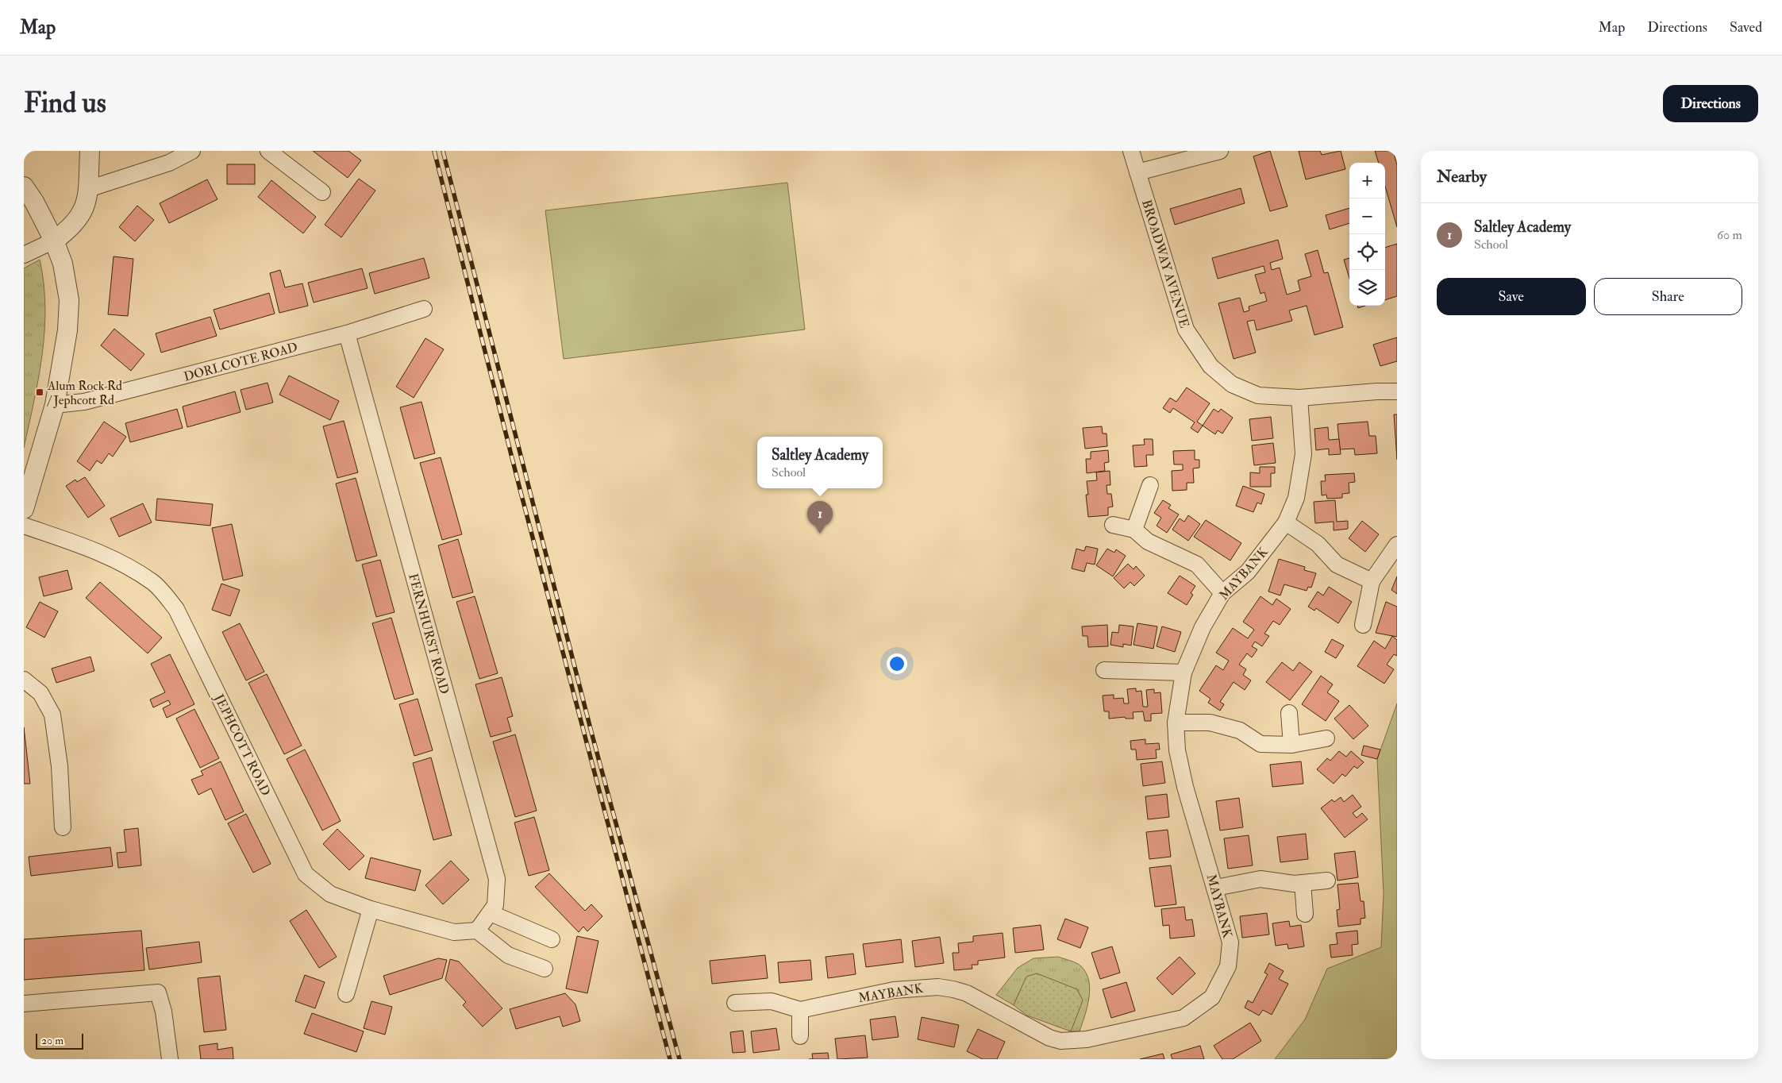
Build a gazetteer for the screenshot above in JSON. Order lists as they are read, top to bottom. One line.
{"streets":{"street":["BROADWAY AVENUE","DORLCOTE ROAD","MAYBANK","FERNHURST ROAD","JEPHCOTT ROAD"]},"crossings":[["BROADWAY AVENUE","MAYBANK"],["DORLCOTE ROAD","FERNHURST ROAD"],["FERNHURST ROAD","JEPHCOTT ROAD"]],"places":{"transit":["Alum Rock Rd / Jephcott Rd"]},"scale_bar":"20 m","page":{"header":"Map","nav":["Map","Directions","Saved"],"buttons":["Directions",["Save","Share"]],"title":"Find us","heading":"Nearby","map_buttons":["+","−"],"list":[{"mark":"1","name":"Saltley Academy","note":"School","value":"60 m"}],"popup":["Saltley Academy","School"],"pins":"1","scale":"20 m"}}
